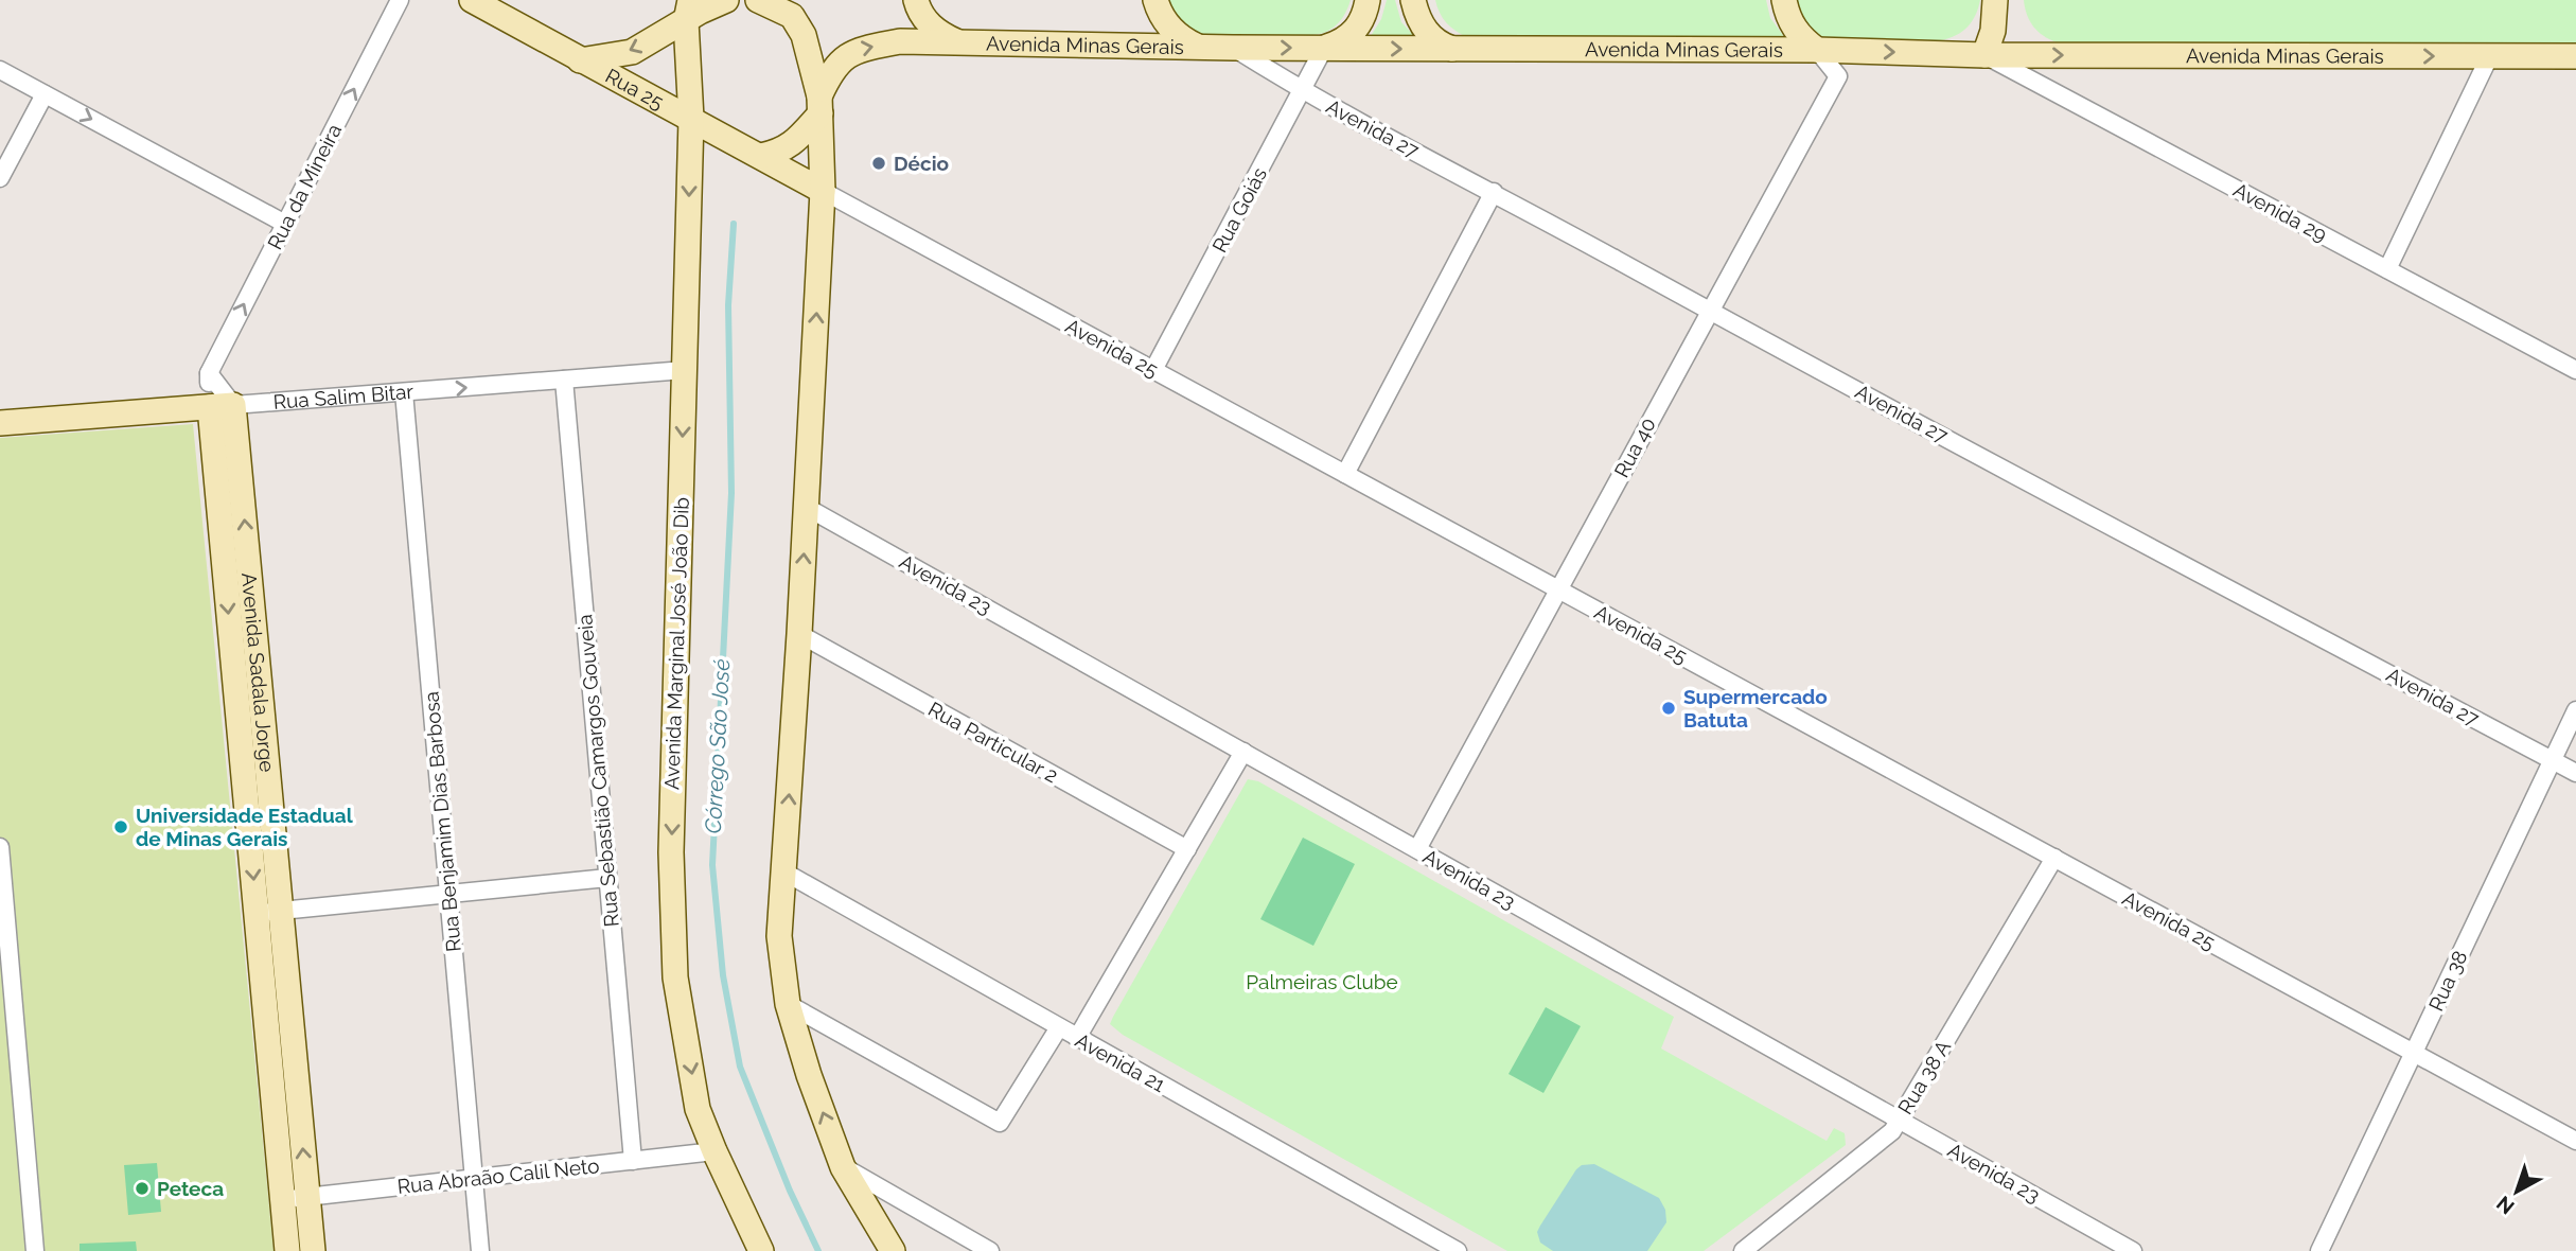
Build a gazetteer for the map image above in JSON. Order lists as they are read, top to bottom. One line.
{"streets":{"main road":["Avenida Minas Gerais","Rua 25","Rua Salim Bitar","Avenida Marginal José João Dib","Avenida Sadala Jorge"],"street":["Avenida 27","Rua da Mineira","Rua Goiás","Avenida 29","Avenida 25","Rua 40","Avenida 23","Rua Particular 2","Rua Sebastião Camargos Gouveia","Rua Benjamim Dias Barbosa","Rua 38","Avenida 21","Rua 38 A","Rua Abraão Calil Neto"]},"crossings":[["Avenida Minas Gerais","Rua 25"],["Avenida Minas Gerais","Avenida 27"],["Avenida Minas Gerais","Rua Goiás"],["Avenida Minas Gerais","Avenida 29"],["Avenida Minas Gerais","Rua 40"],["Rua 25","Avenida 25"],["Rua 25","Avenida Marginal José João Dib"],["Avenida 27","Rua Goiás"],["Avenida 27","Rua 40"],["Avenida 27","Rua 38"],["Rua da Mineira","Rua Salim Bitar"],["Rua da Mineira","Avenida Sadala Jorge"],["Rua Goiás","Avenida 25"],["Avenida 25","Rua 40"],["Avenida 25","Rua 38"],["Avenida 25","Rua 38 A"],["Rua Salim Bitar","Avenida Marginal José João Dib"],["Rua Salim Bitar","Avenida Sadala Jorge"],["Rua Salim Bitar","Rua Sebastião Camargos Gouveia"],["Rua Salim Bitar","Rua Benjamim Dias Barbosa"],["Rua 40","Avenida 23"],["Avenida 23","Rua 38 A"],["Avenida Marginal José João Dib","Rua Abraão Calil Neto"],["Avenida Sadala Jorge","Rua Abraão Calil Neto"],["Rua Sebastião Camargos Gouveia","Rua Abraão Calil Neto"],["Rua Benjamim Dias Barbosa","Rua Abraão Calil Neto"]],"one_way":["Avenida Minas Gerais","Rua da Mineira"],"water":["Córrego São José"],"parks":["Palmeiras Clube"],"places":["Décio","Supermercado Batuta","Universidade Estadual de Minas Gerais","Peteca"],"north":"bottom left"}
